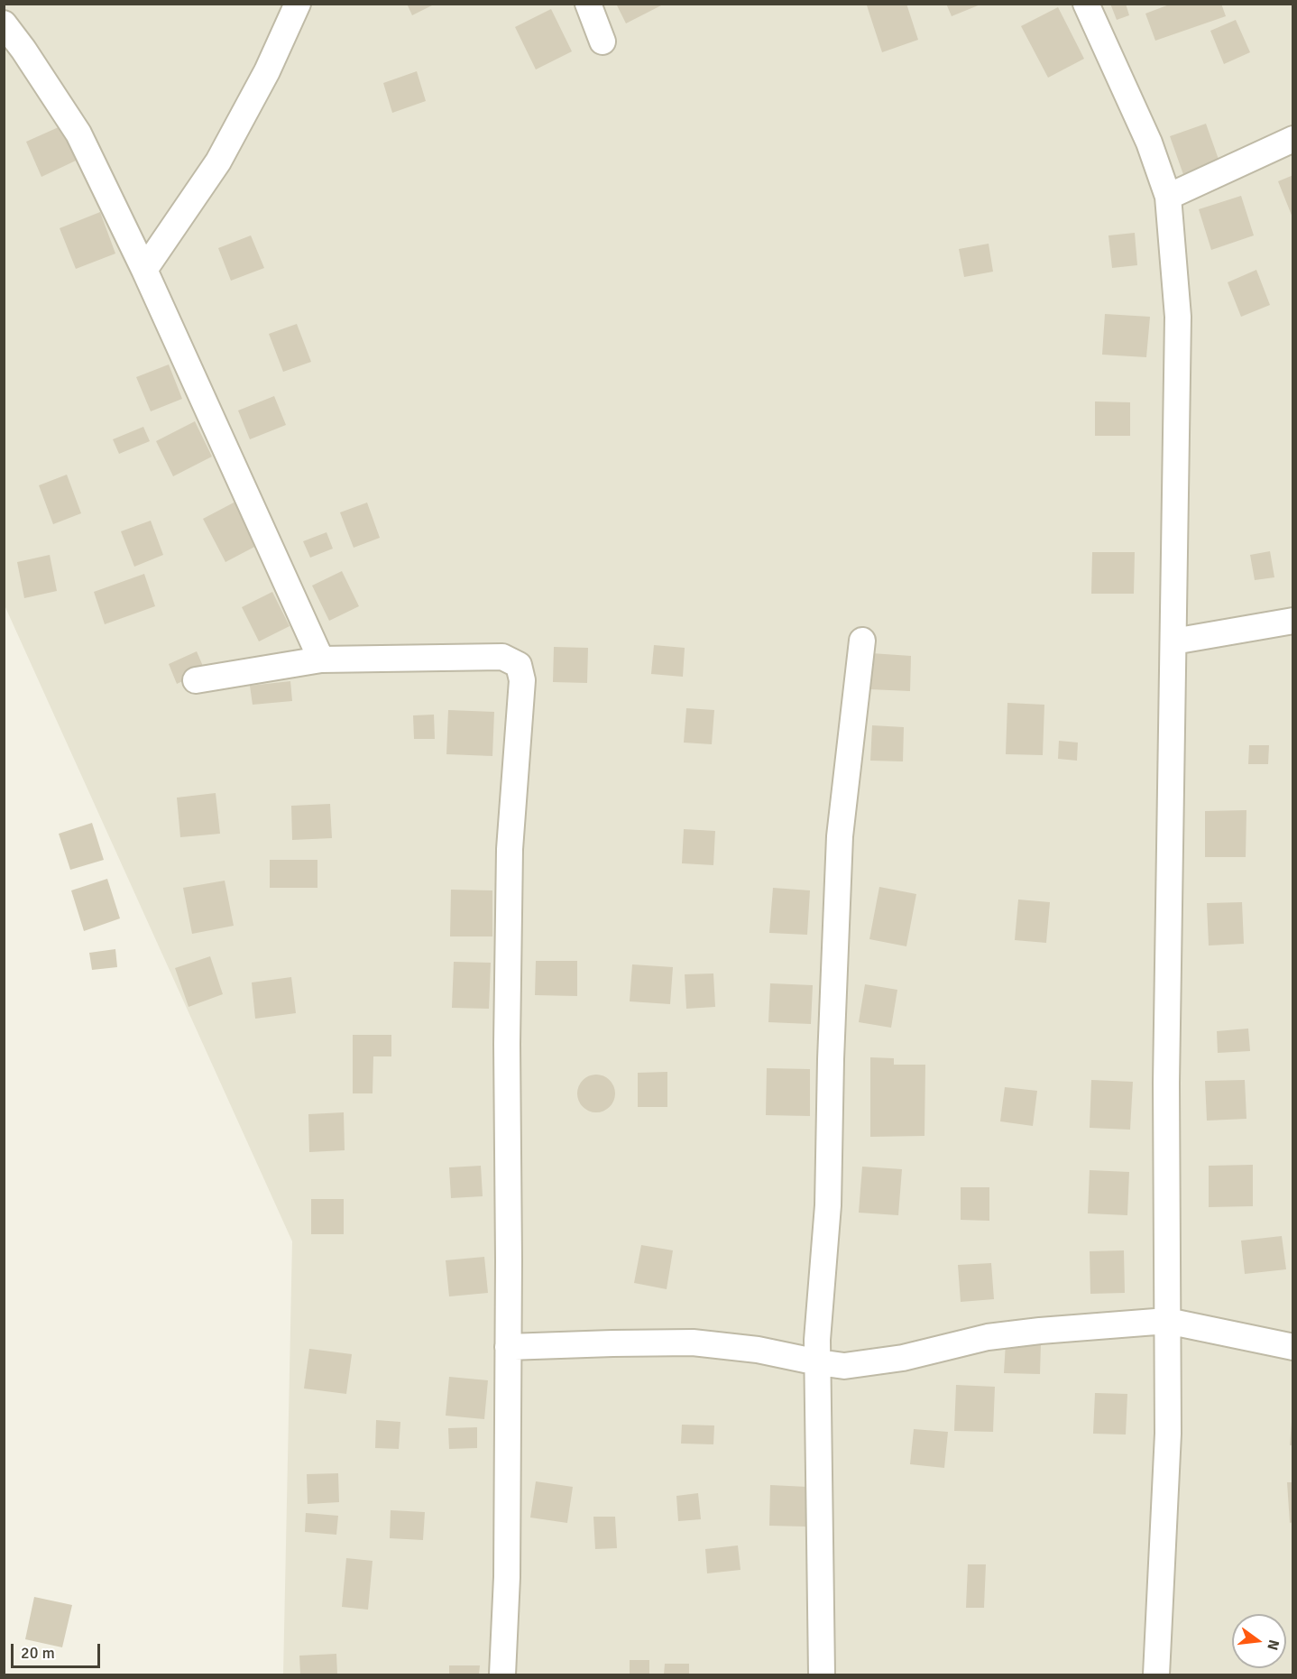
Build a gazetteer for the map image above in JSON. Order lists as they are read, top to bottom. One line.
{"scale_bar":"20 m","north":"right"}
